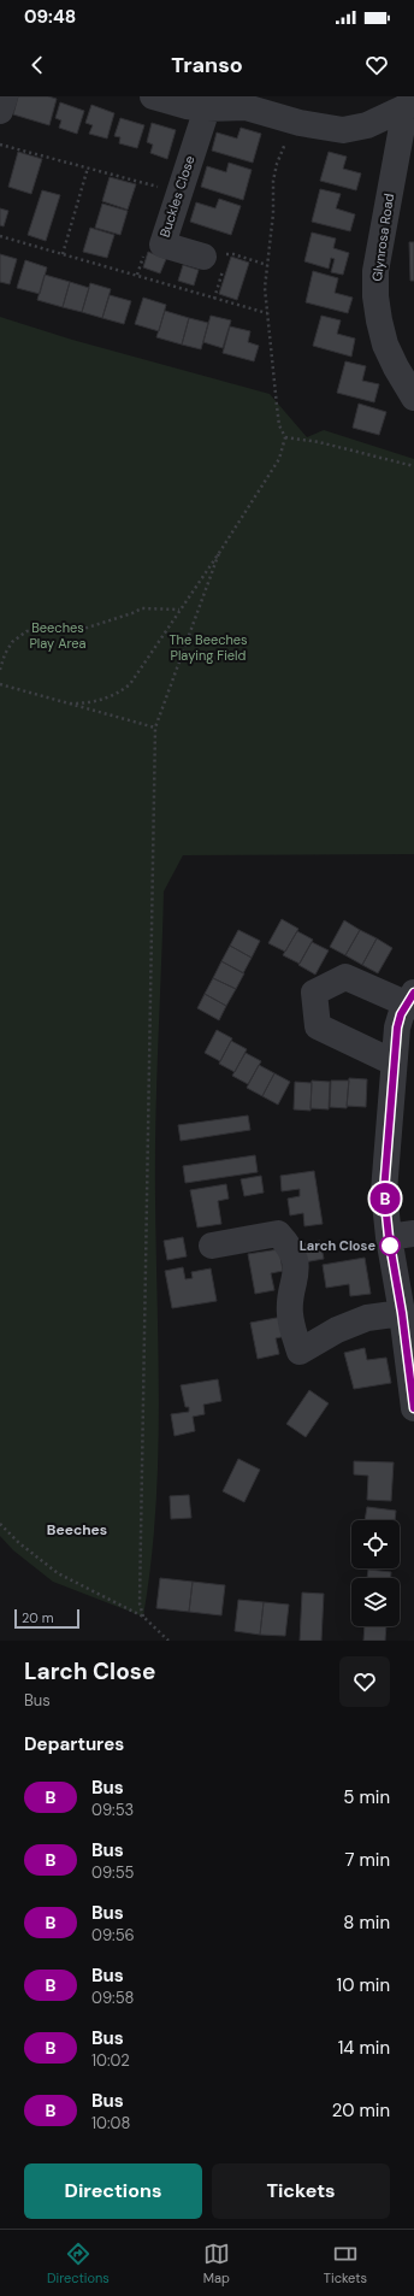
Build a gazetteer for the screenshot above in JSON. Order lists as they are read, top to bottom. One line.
{"streets":{"street":["Buckles Close","Glynrosa Road"]},"districts":["Beeches"],"parks":["Beeches Play Area","The Beeches Playing Field"],"places":["Larch Close"],"lines":["bus line B"],"scale_bar":"20 m","page":{"status":"09:48","header":"Transo","on_map":"B","scale":"20 m","heading":[["Larch Close","Bus"],"Departures"],"list":[{"mark":"B","name":"Bus","note":"09:53","value":"5 min"},{"mark":"B","name":"Bus","note":"09:55","value":"7 min"},{"mark":"B","name":"Bus","note":"09:56","value":"8 min"},{"mark":"B","name":"Bus","note":"09:58","value":"10 min"},{"mark":"B","name":"Bus","note":"10:02","value":"14 min"},{"mark":"B","name":"Bus","note":"10:08","value":"20 min"}],"buttons":["Directions","Tickets"],"tabs":["Directions","Map","Tickets"]}}
